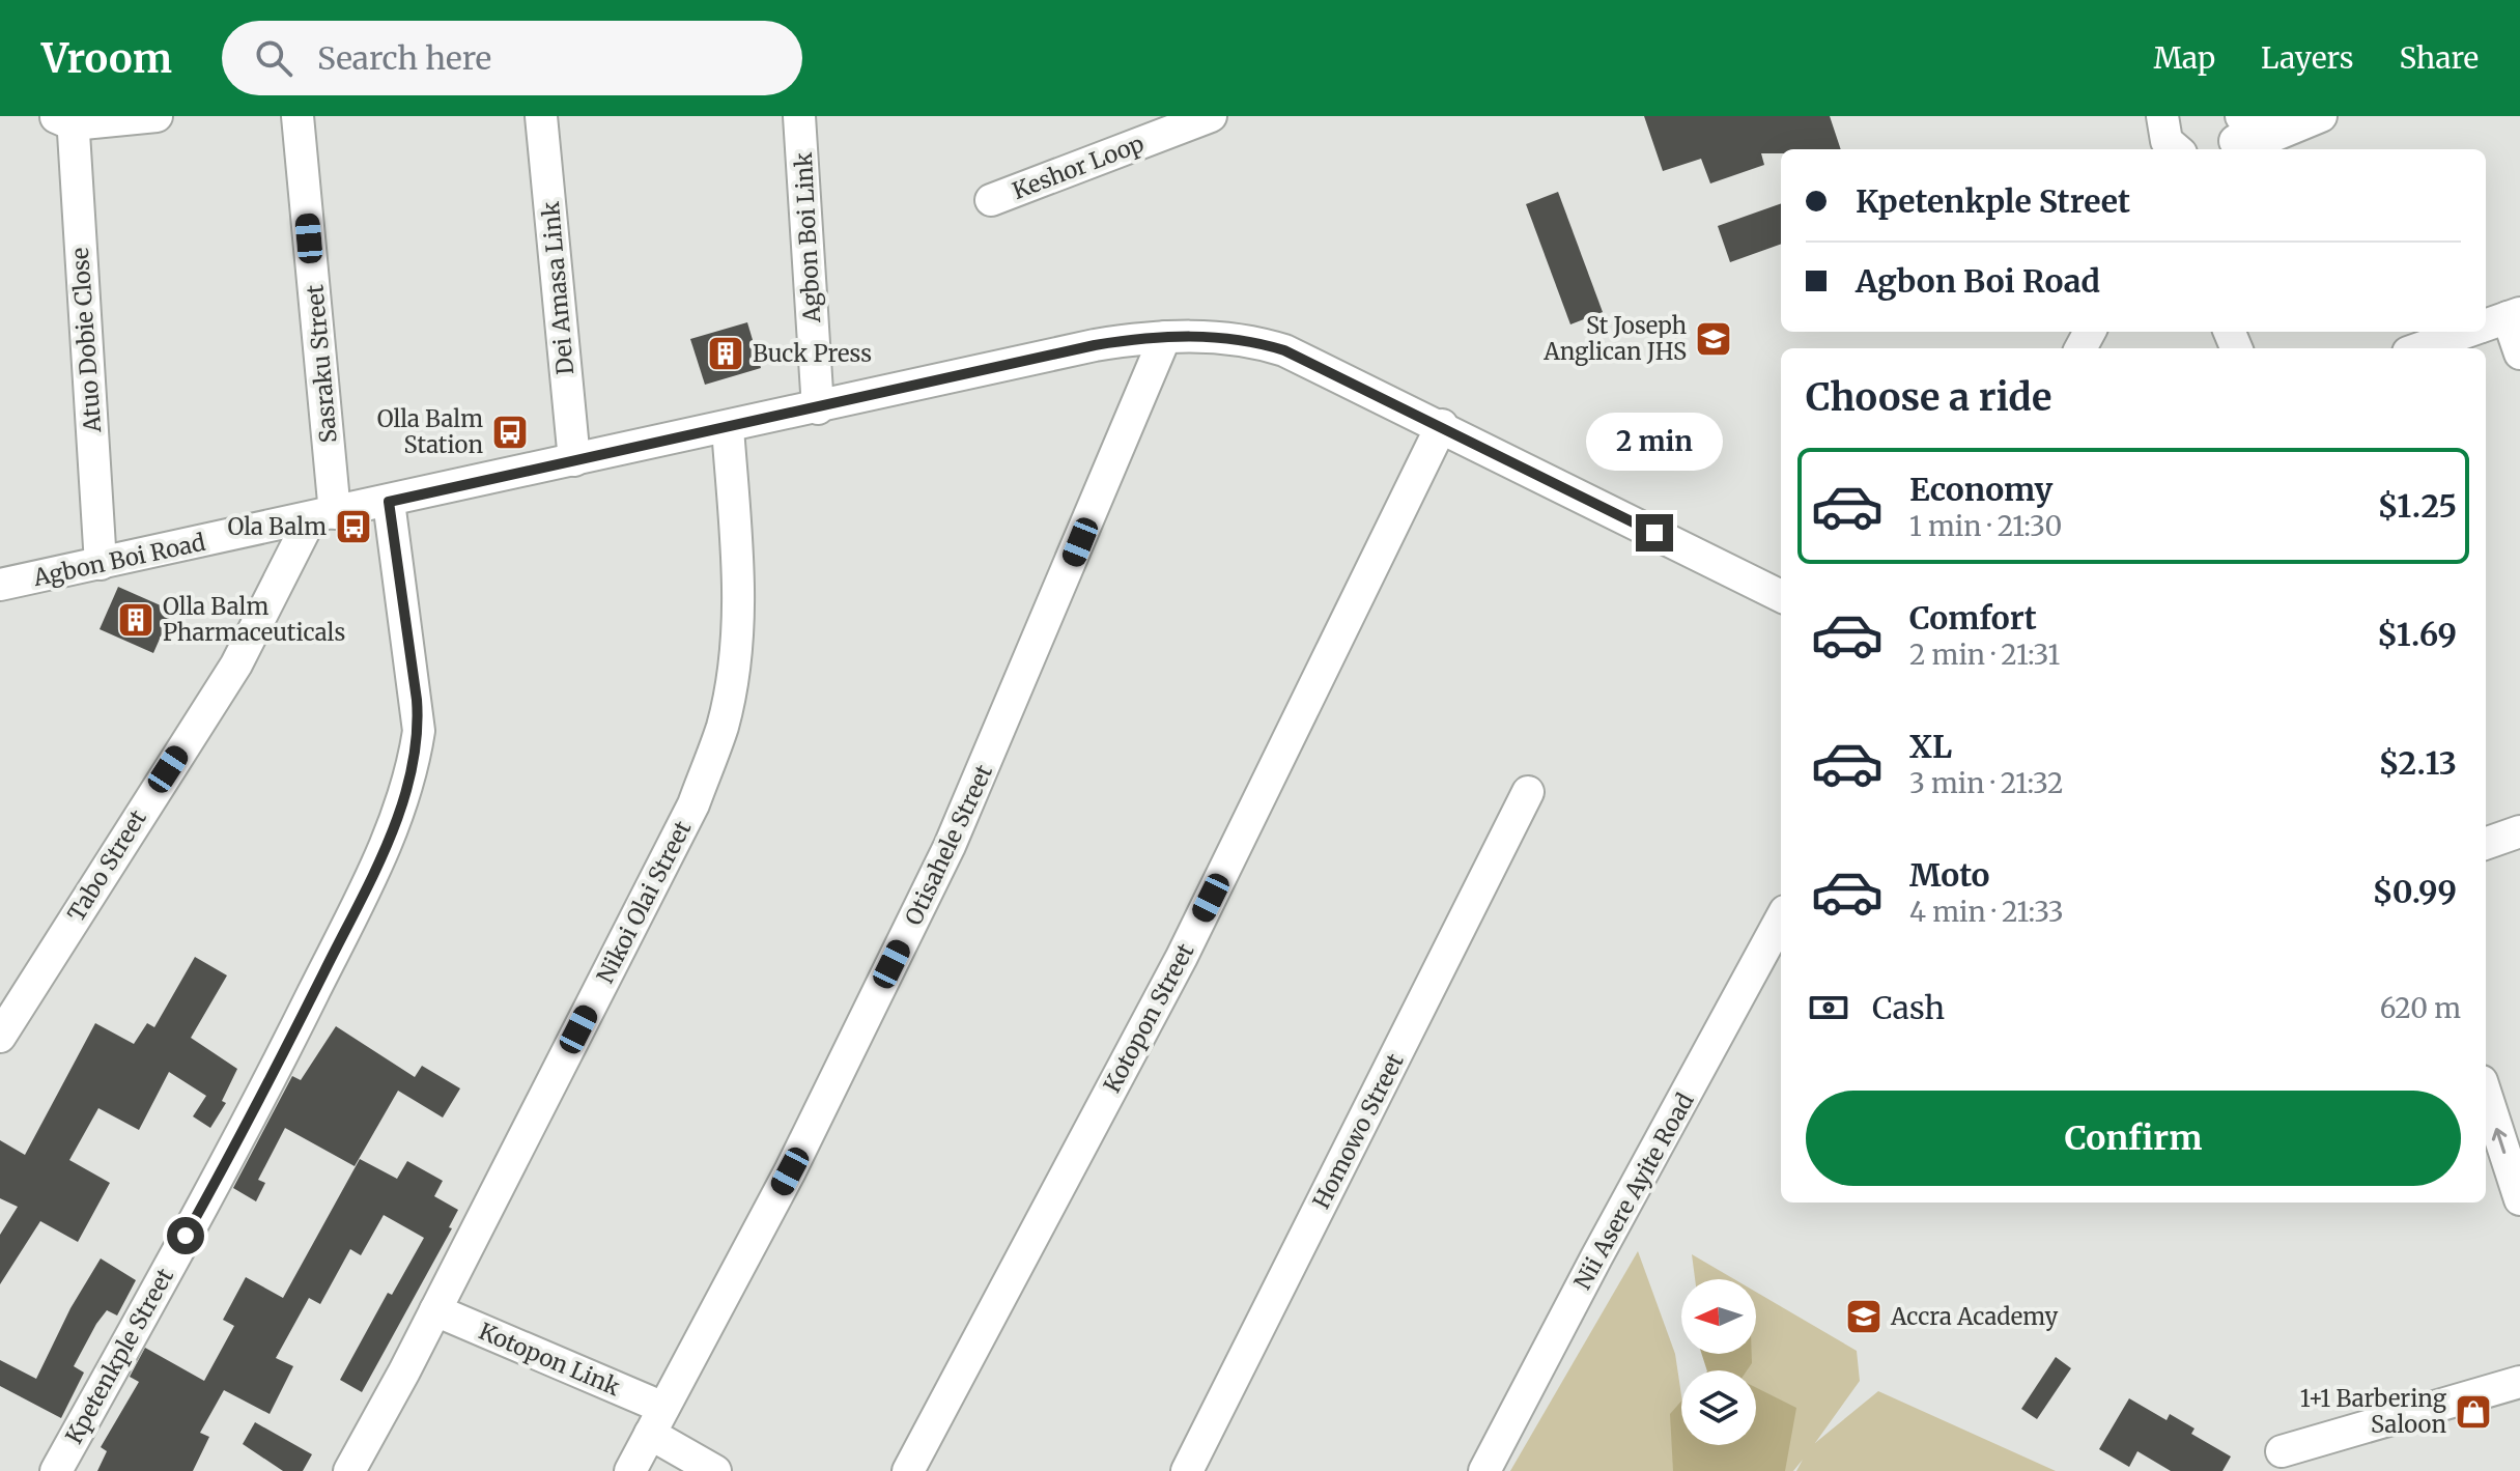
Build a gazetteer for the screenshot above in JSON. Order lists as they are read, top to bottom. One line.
{"streets":{"street":["Keshor Loop","Agbon Boi Link","Dei Amasa Link","Atuo Dobie Close","Sasraku Street","Agbon Boi Road","Otisahele Street","Tabo Street","Nikoi Olai Street","Kotopon Street","Homowo Street","Nii Asere Ayite Road","Kpetenkple Street","Kotopon Link"]},"crossings":[["Agbon Boi Link","Agbon Boi Road"],["Dei Amasa Link","Agbon Boi Road"],["Atuo Dobie Close","Agbon Boi Road"],["Sasraku Street","Agbon Boi Road"],["Sasraku Street","Tabo Street"],["Agbon Boi Road","Otisahele Street"],["Agbon Boi Road","Tabo Street"],["Agbon Boi Road","Nikoi Olai Street"],["Agbon Boi Road","Kotopon Street"],["Agbon Boi Road","Kpetenkple Street"],["Otisahele Street","Kotopon Link"],["Nikoi Olai Street","Kotopon Link"]],"places":{"school or university":["St Joseph Anglican JHS","Accra Academy"],"building":["Buck Press","Olla Balm Pharmaceuticals"],"bus stop":["Olla Balm Station","Ola Balm"],"shop":["1+1 Barbering Saloon"]},"north":"left","page":{"header":"Vroom","search":"Search here","nav":["Map","Layers","Share"],"banner":["Kpetenkple Street","Agbon Boi Road"],"heading":"Choose a ride","bubble":"2 min","list":[{"name":"Economy","note":"1 min · 21:30","value":"$1.25"},{"name":"Comfort","note":"2 min · 21:31","value":"$1.69"},{"name":"XL","note":"3 min · 21:32","value":"$2.13"},{"name":"Moto","note":"4 min · 21:33","value":"$0.99"}],"pay":["Cash","620 m"],"buttons":"Confirm"}}
